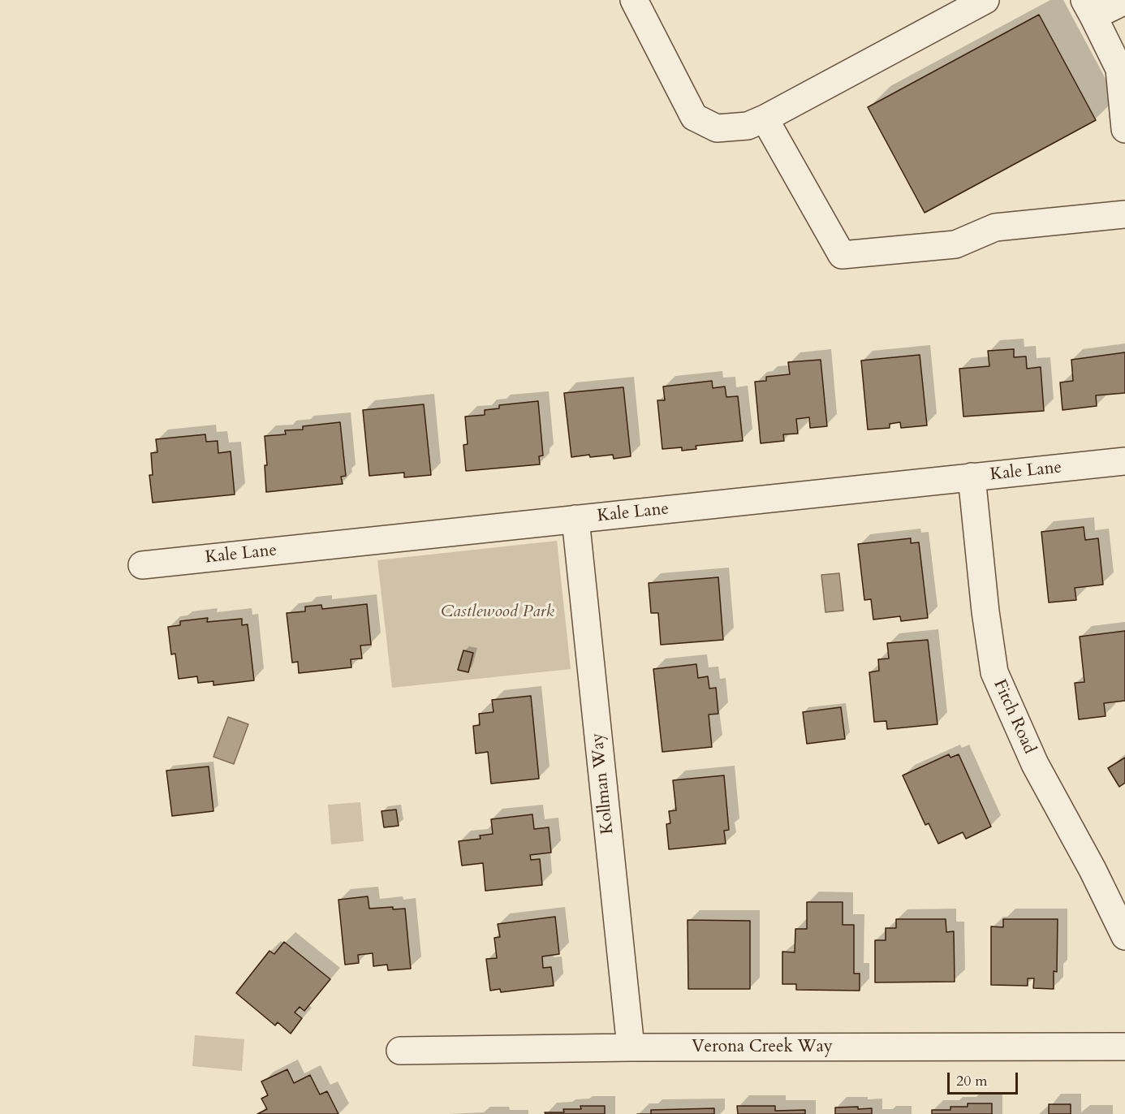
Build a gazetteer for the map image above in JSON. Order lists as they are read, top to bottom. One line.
{"streets":{"street":["Kale Lane","Fitch Road","Kollman Way","Verona Creek Way"]},"crossings":[["Kale Lane","Fitch Road"],["Kale Lane","Kollman Way"],["Kollman Way","Verona Creek Way"]],"parks":["Castlewood Park"],"scale_bar":"20 m"}
